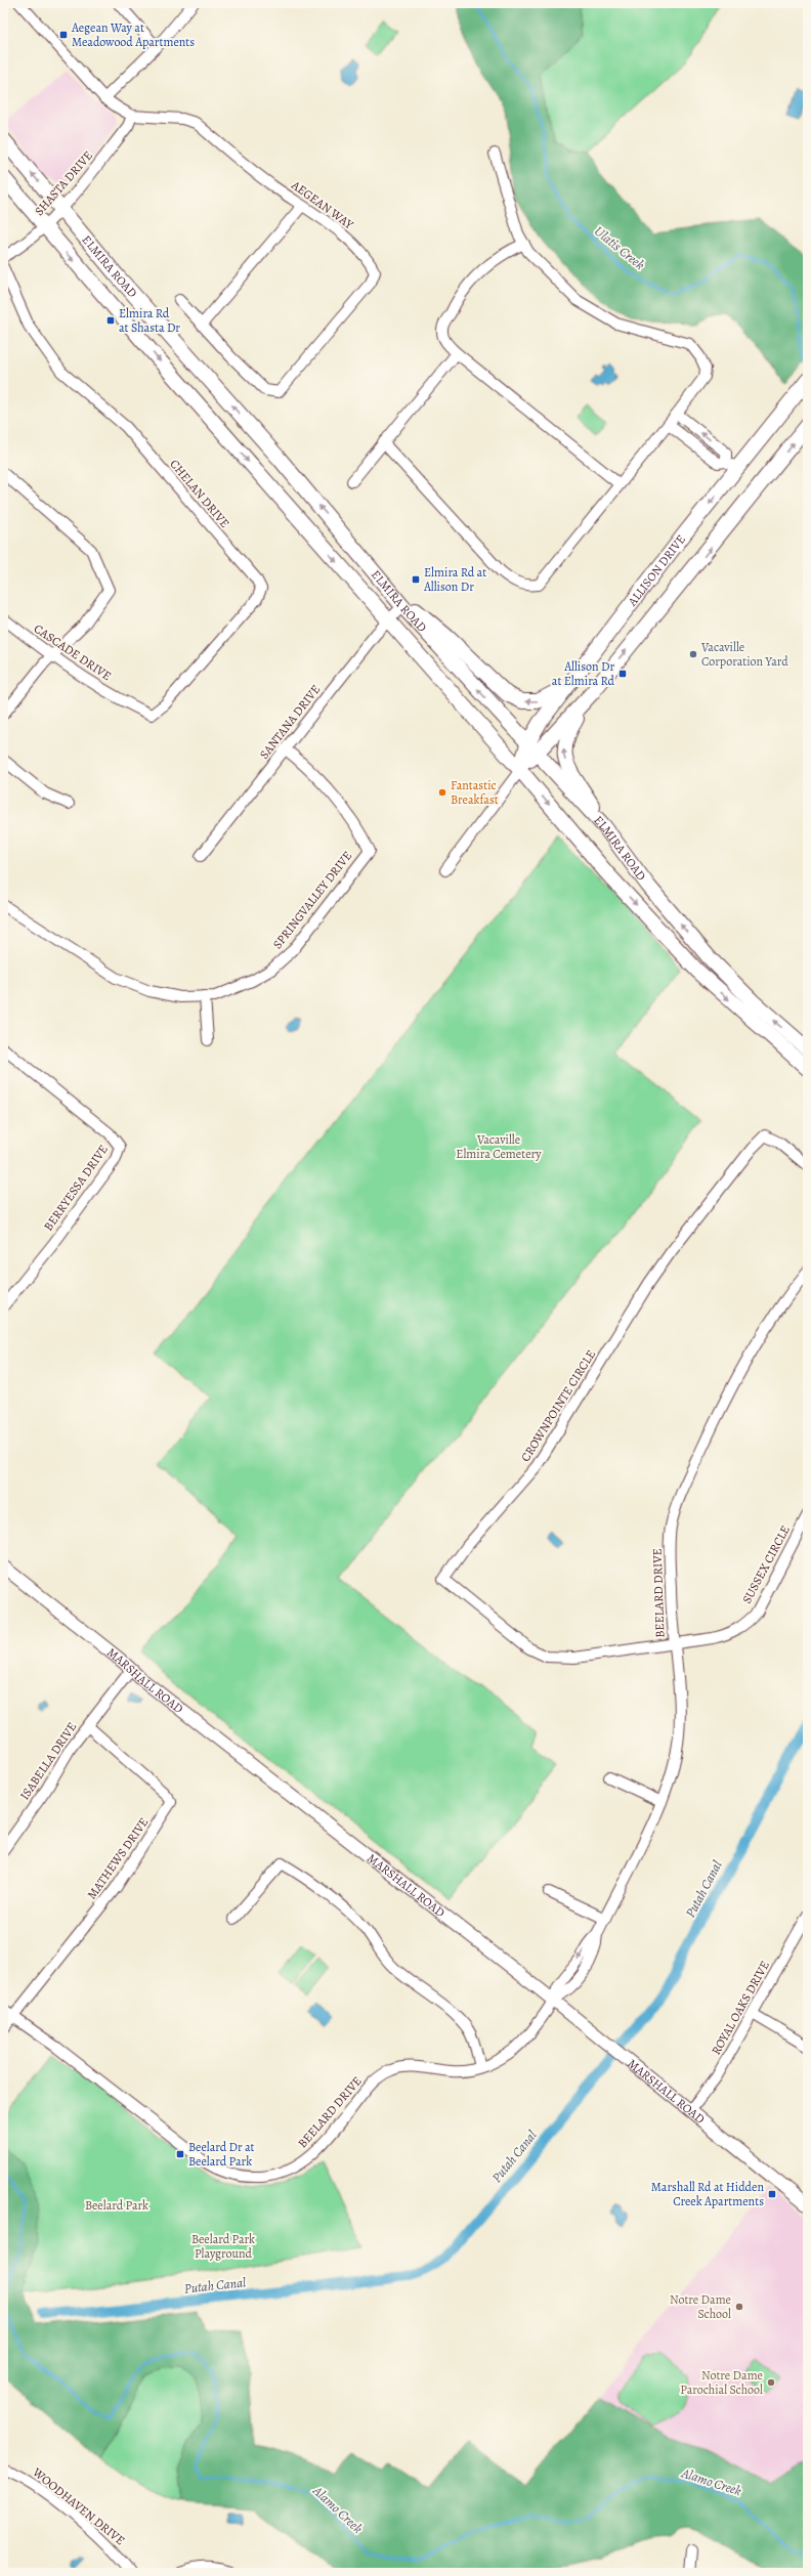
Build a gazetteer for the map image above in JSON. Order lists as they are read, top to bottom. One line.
{"streets":{"main road":["ELMIRA ROAD","ALLISON DRIVE"],"street":["SHASTA DRIVE","AEGEAN WAY","CHELAN DRIVE","CASCADE DRIVE","SANTANA DRIVE","SPRINGVALLEY DRIVE","BERRYESSA DRIVE","CROWNPOINTE CIRCLE","SUSSEX CIRCLE","BEELARD DRIVE","MARSHALL ROAD","ISABELLA DRIVE","MATHEWS DRIVE","ROYAL OAKS DRIVE","WOODHAVEN DRIVE"]},"crossings":[["SHASTA DRIVE","AEGEAN WAY"],["SHASTA DRIVE","ELMIRA ROAD"],["ELMIRA ROAD","ALLISON DRIVE"],["ELMIRA ROAD","SANTANA DRIVE"],["CHELAN DRIVE","CASCADE DRIVE"],["SANTANA DRIVE","SPRINGVALLEY DRIVE"],["CROWNPOINTE CIRCLE","SUSSEX CIRCLE"],["CROWNPOINTE CIRCLE","BEELARD DRIVE"],["SUSSEX CIRCLE","BEELARD DRIVE"],["BEELARD DRIVE","MARSHALL ROAD"],["BEELARD DRIVE","MATHEWS DRIVE"],["MARSHALL ROAD","ISABELLA DRIVE"],["MARSHALL ROAD","ROYAL OAKS DRIVE"],["ISABELLA DRIVE","MATHEWS DRIVE"]],"water":["Ulatis Creek","Putah Canal","Alamo Creek"],"parks":["Vacaville Elmira Cemetery","Beelard Park","Beelard Park Playground"],"places":{"transit":["Aegean Way at Meadowood Apartments","Elmira Rd at Shasta Dr","Elmira Rd at Allison Dr","Allison Dr at Elmira Rd","Beelard Dr at Beelard Park","Marshall Rd at Hidden Creek Apartments"],"other":["Vacaville Corporation Yard","Fantastic Breakfast","Notre Dame School","Notre Dame Parochial School"]}}
